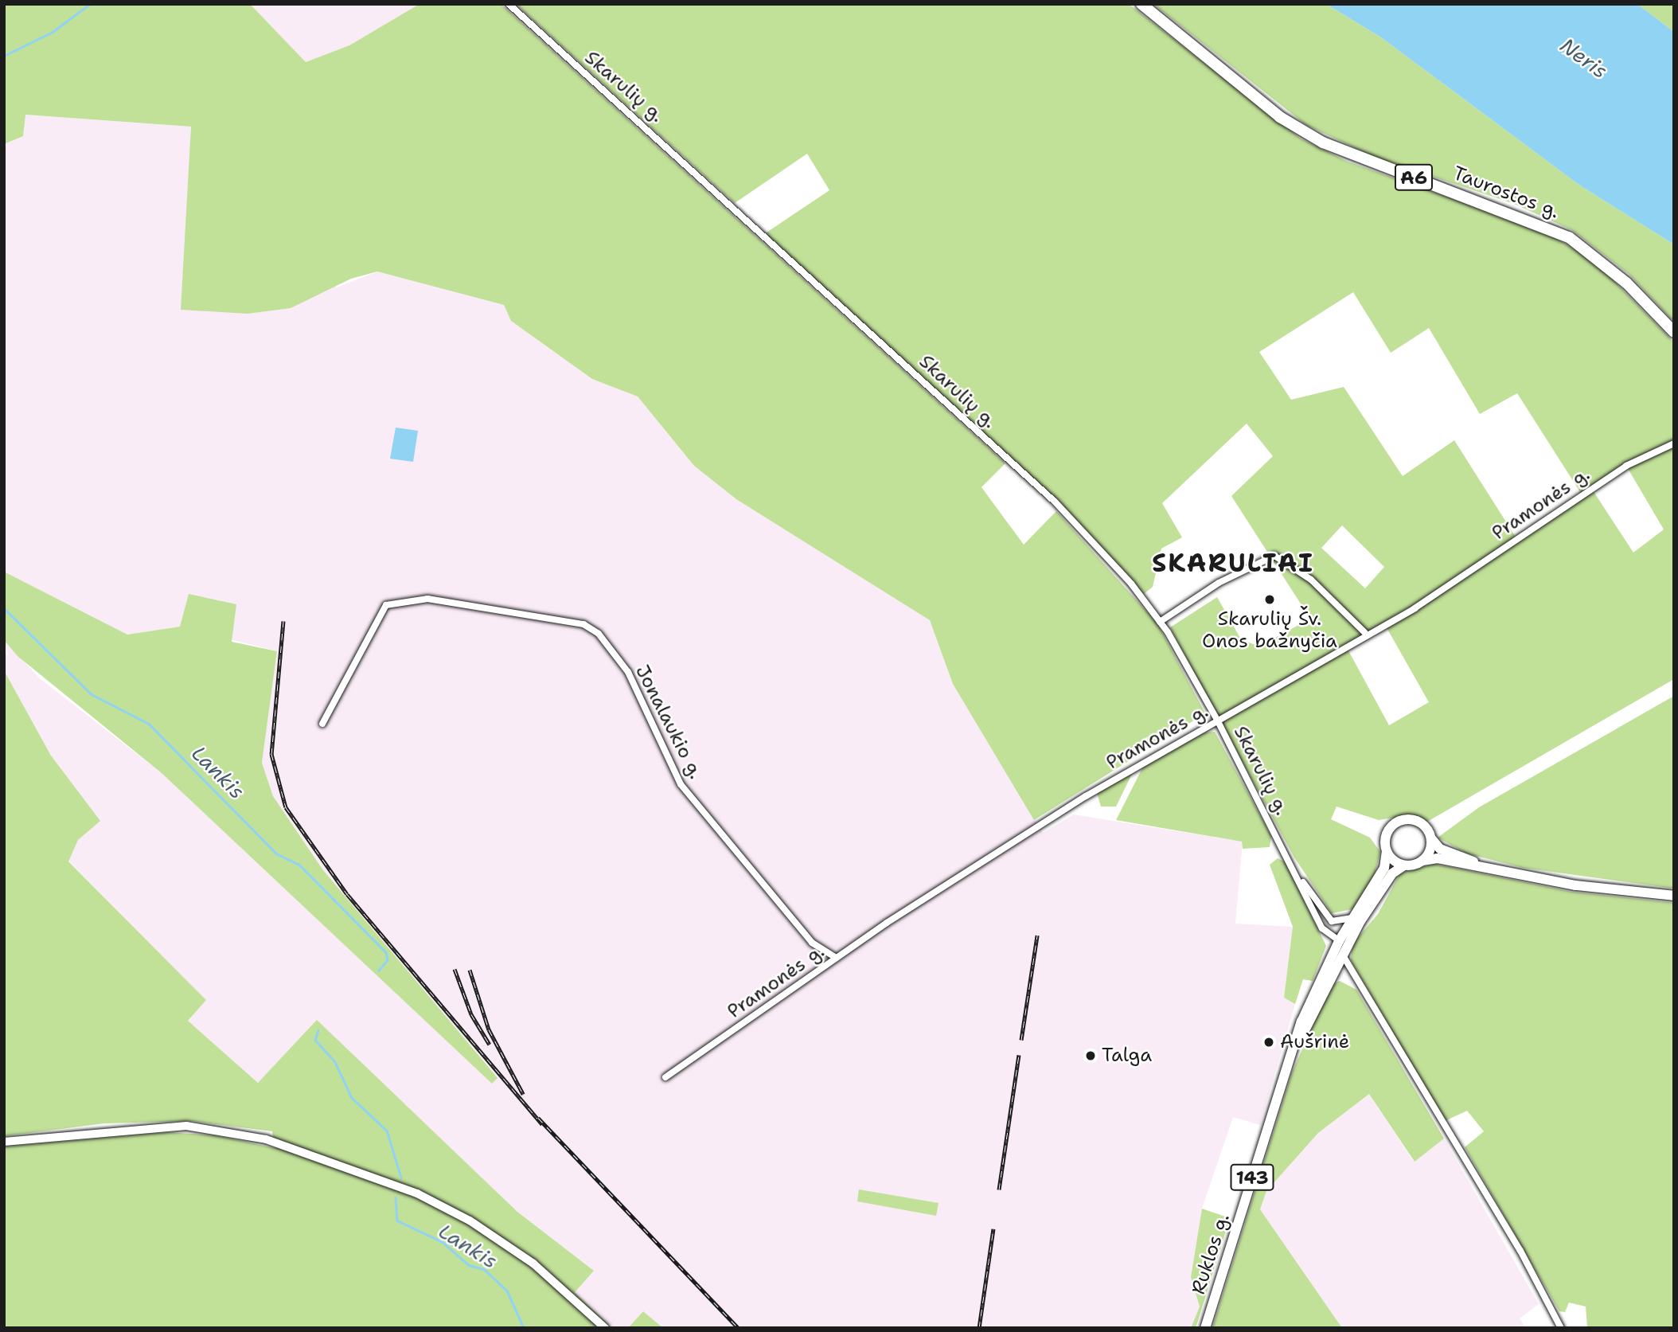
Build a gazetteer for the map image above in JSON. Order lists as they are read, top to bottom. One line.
{"streets":{"highway":["A6","Taurostos g."],"main road":["143","Ruklos g."],"street":["Skarulių g.","Pramonės g.","Jonalaukio g."]},"crossings":[["Skarulių g.","Pramonės g."],["Skarulių g.","143"],["Pramonės g.","Jonalaukio g."],["143","Ruklos g."]],"districts":["SKARULIAI"],"water":["Neris","Lankis"],"places":["Skarulių Šv. Onos bažnyčia","Aušrinė","Talga"]}
